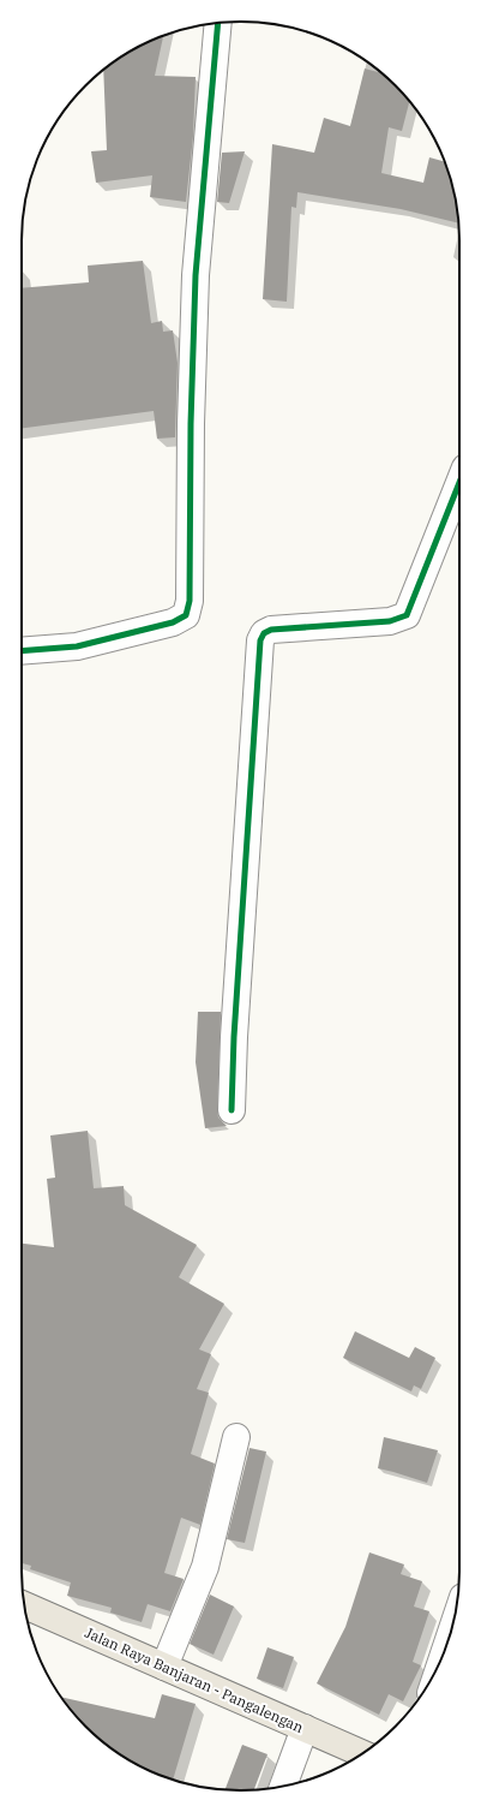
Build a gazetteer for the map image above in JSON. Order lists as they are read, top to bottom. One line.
{"streets":{"main road":["Jalan Raya Banjaran - Pangalengan"]}}
